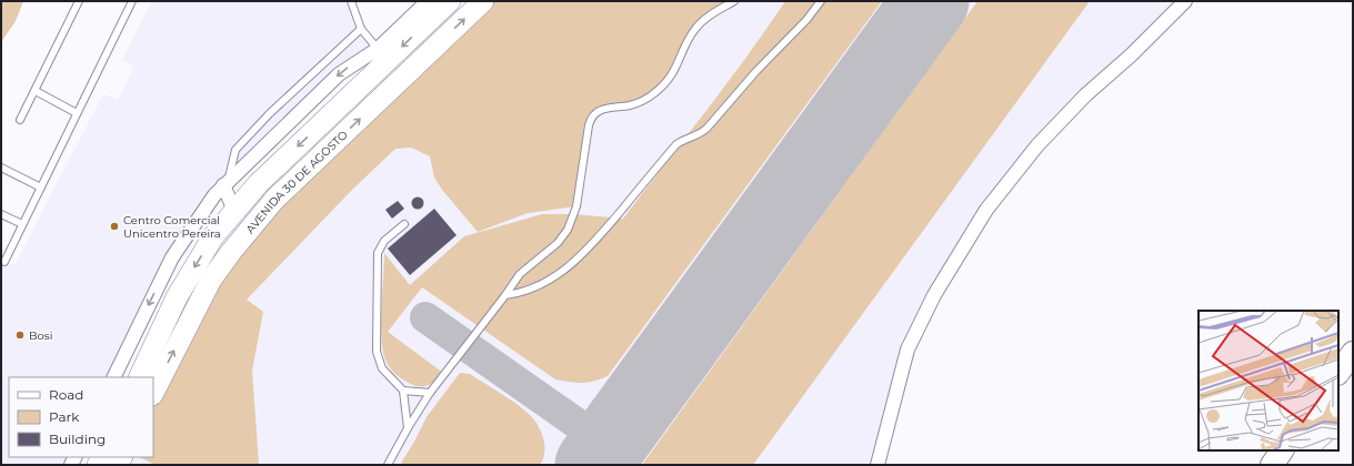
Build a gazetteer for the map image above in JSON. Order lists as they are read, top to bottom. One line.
{"streets":{"main road":["AVENIDA 30 DE AGOSTO"]},"places":["Centro Comercial Unicentro Pereira","Bosi"],"legend":["Road","Park","Building"]}
